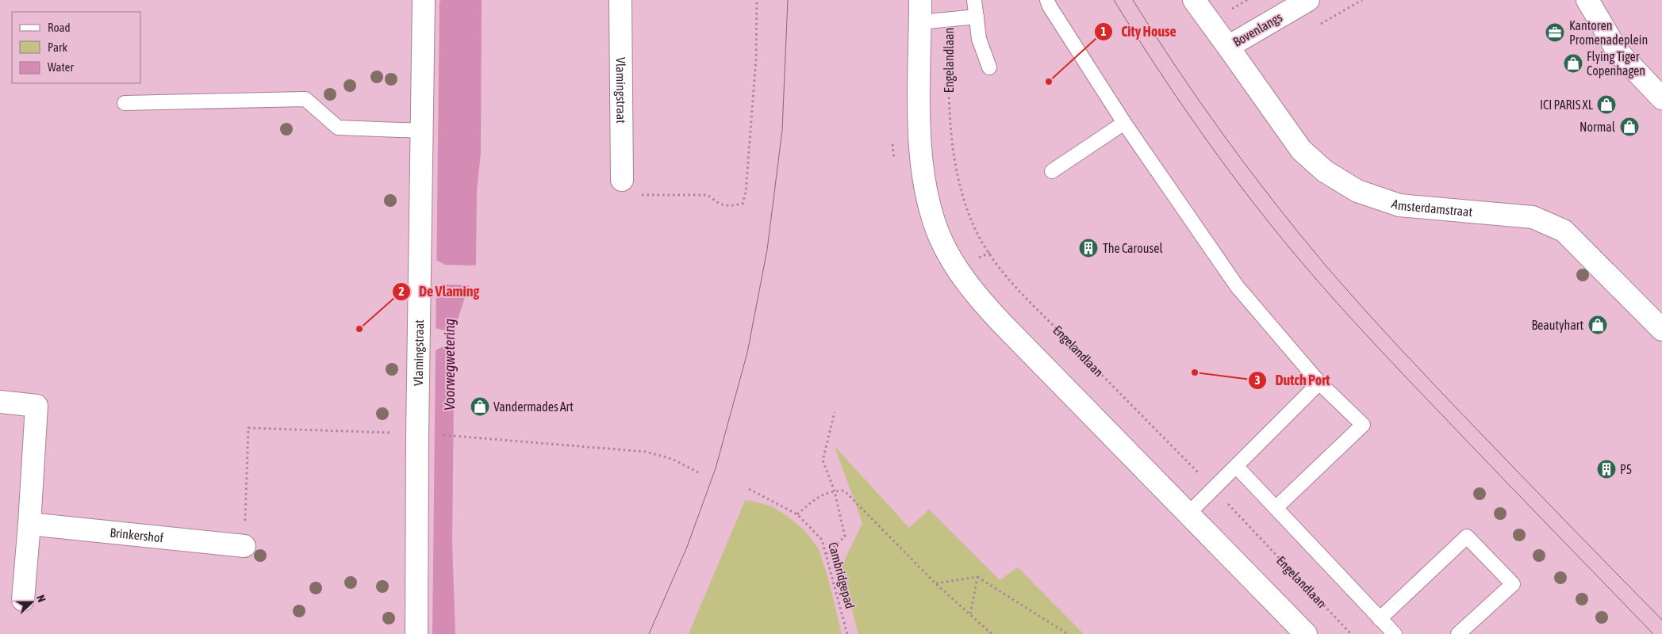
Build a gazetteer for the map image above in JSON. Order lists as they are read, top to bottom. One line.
{"streets":{"street":["Bovenlangs","Vlamingstraat","Amsterdamstraat","Brinkershof"],"path":["Engelandlaan","Cambridgepad"]},"crossings":[["Bovenlangs","Amsterdamstraat"]],"water":["Voorwegwetering"],"places":{"office":["Kantoren Promenadeplein"],"shop":["Flying Tiger Copenhagen","ICI PARIS XL","Normal","Beautyhart","Vandermades Art"],"other":["City House","De Vlaming","Dutch Port"],"building":["The Carousel","P5"]},"legend":["Road","Park","Water"],"north":"right"}
